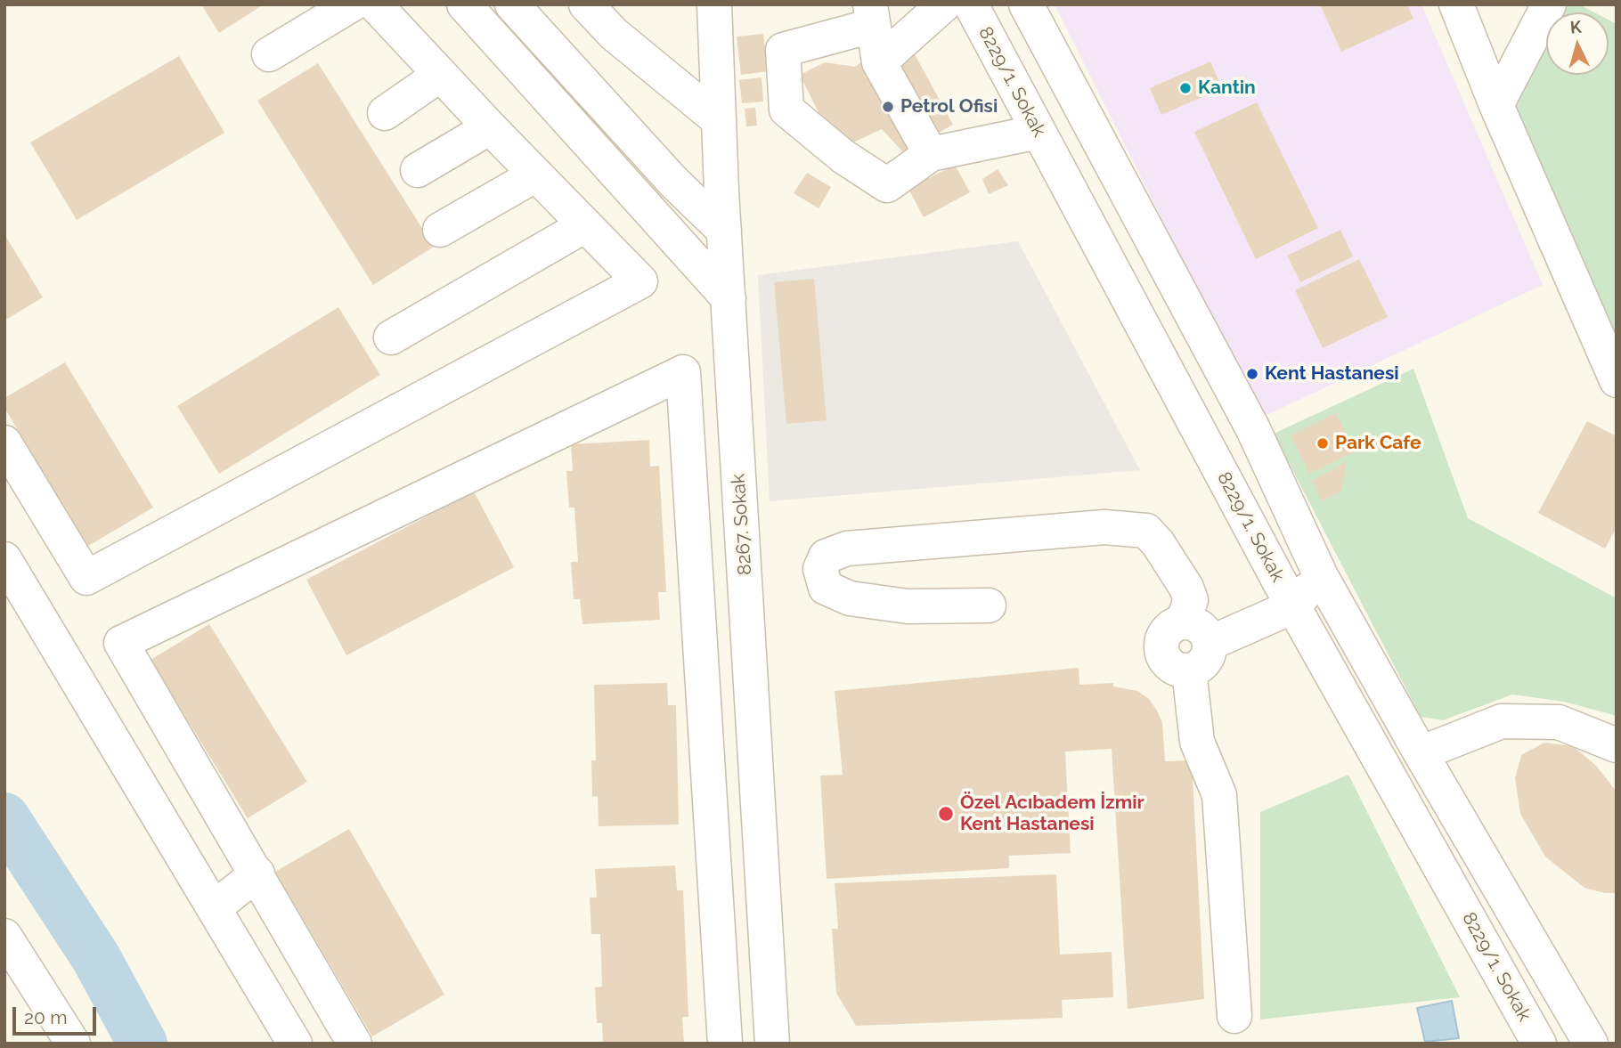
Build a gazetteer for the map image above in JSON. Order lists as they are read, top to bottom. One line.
{"streets":{"street":["8229/1. Sokak","8267. Sokak"]},"places":["Kantin","Petrol Ofisi","Kent Hastanesi","Park Cafe","Özel Acıbadem İzmir Kent Hastanesi"],"scale_bar":"20 m","north":"top"}
